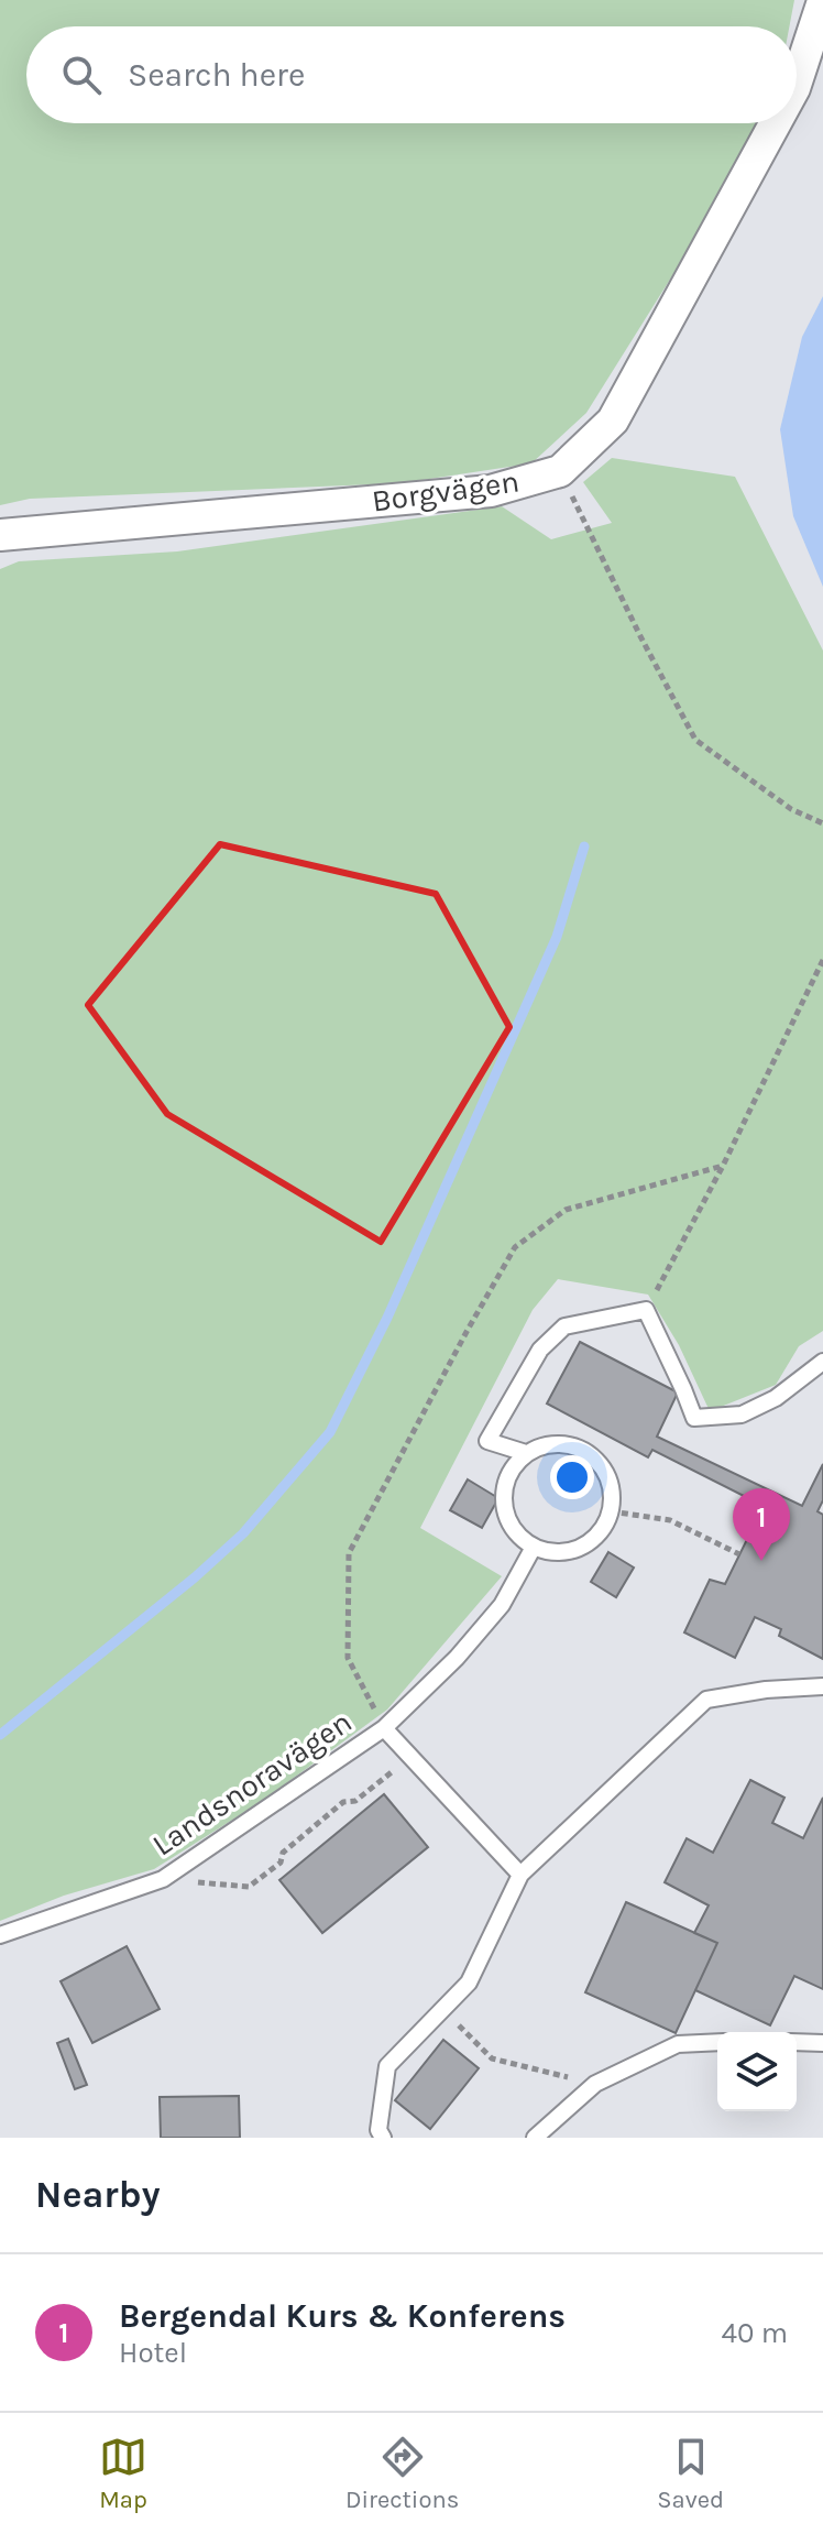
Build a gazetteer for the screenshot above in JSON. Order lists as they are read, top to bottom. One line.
{"streets":{"street":["Borgvägen"],"lane":["Landsnoravägen"]},"page":{"search":"Search here","pins":"1","heading":"Nearby","list":[{"mark":"1","name":"Bergendal Kurs & Konferens","note":"Hotel","value":"40 m"}],"nav":["Map","Directions","Saved"]}}
